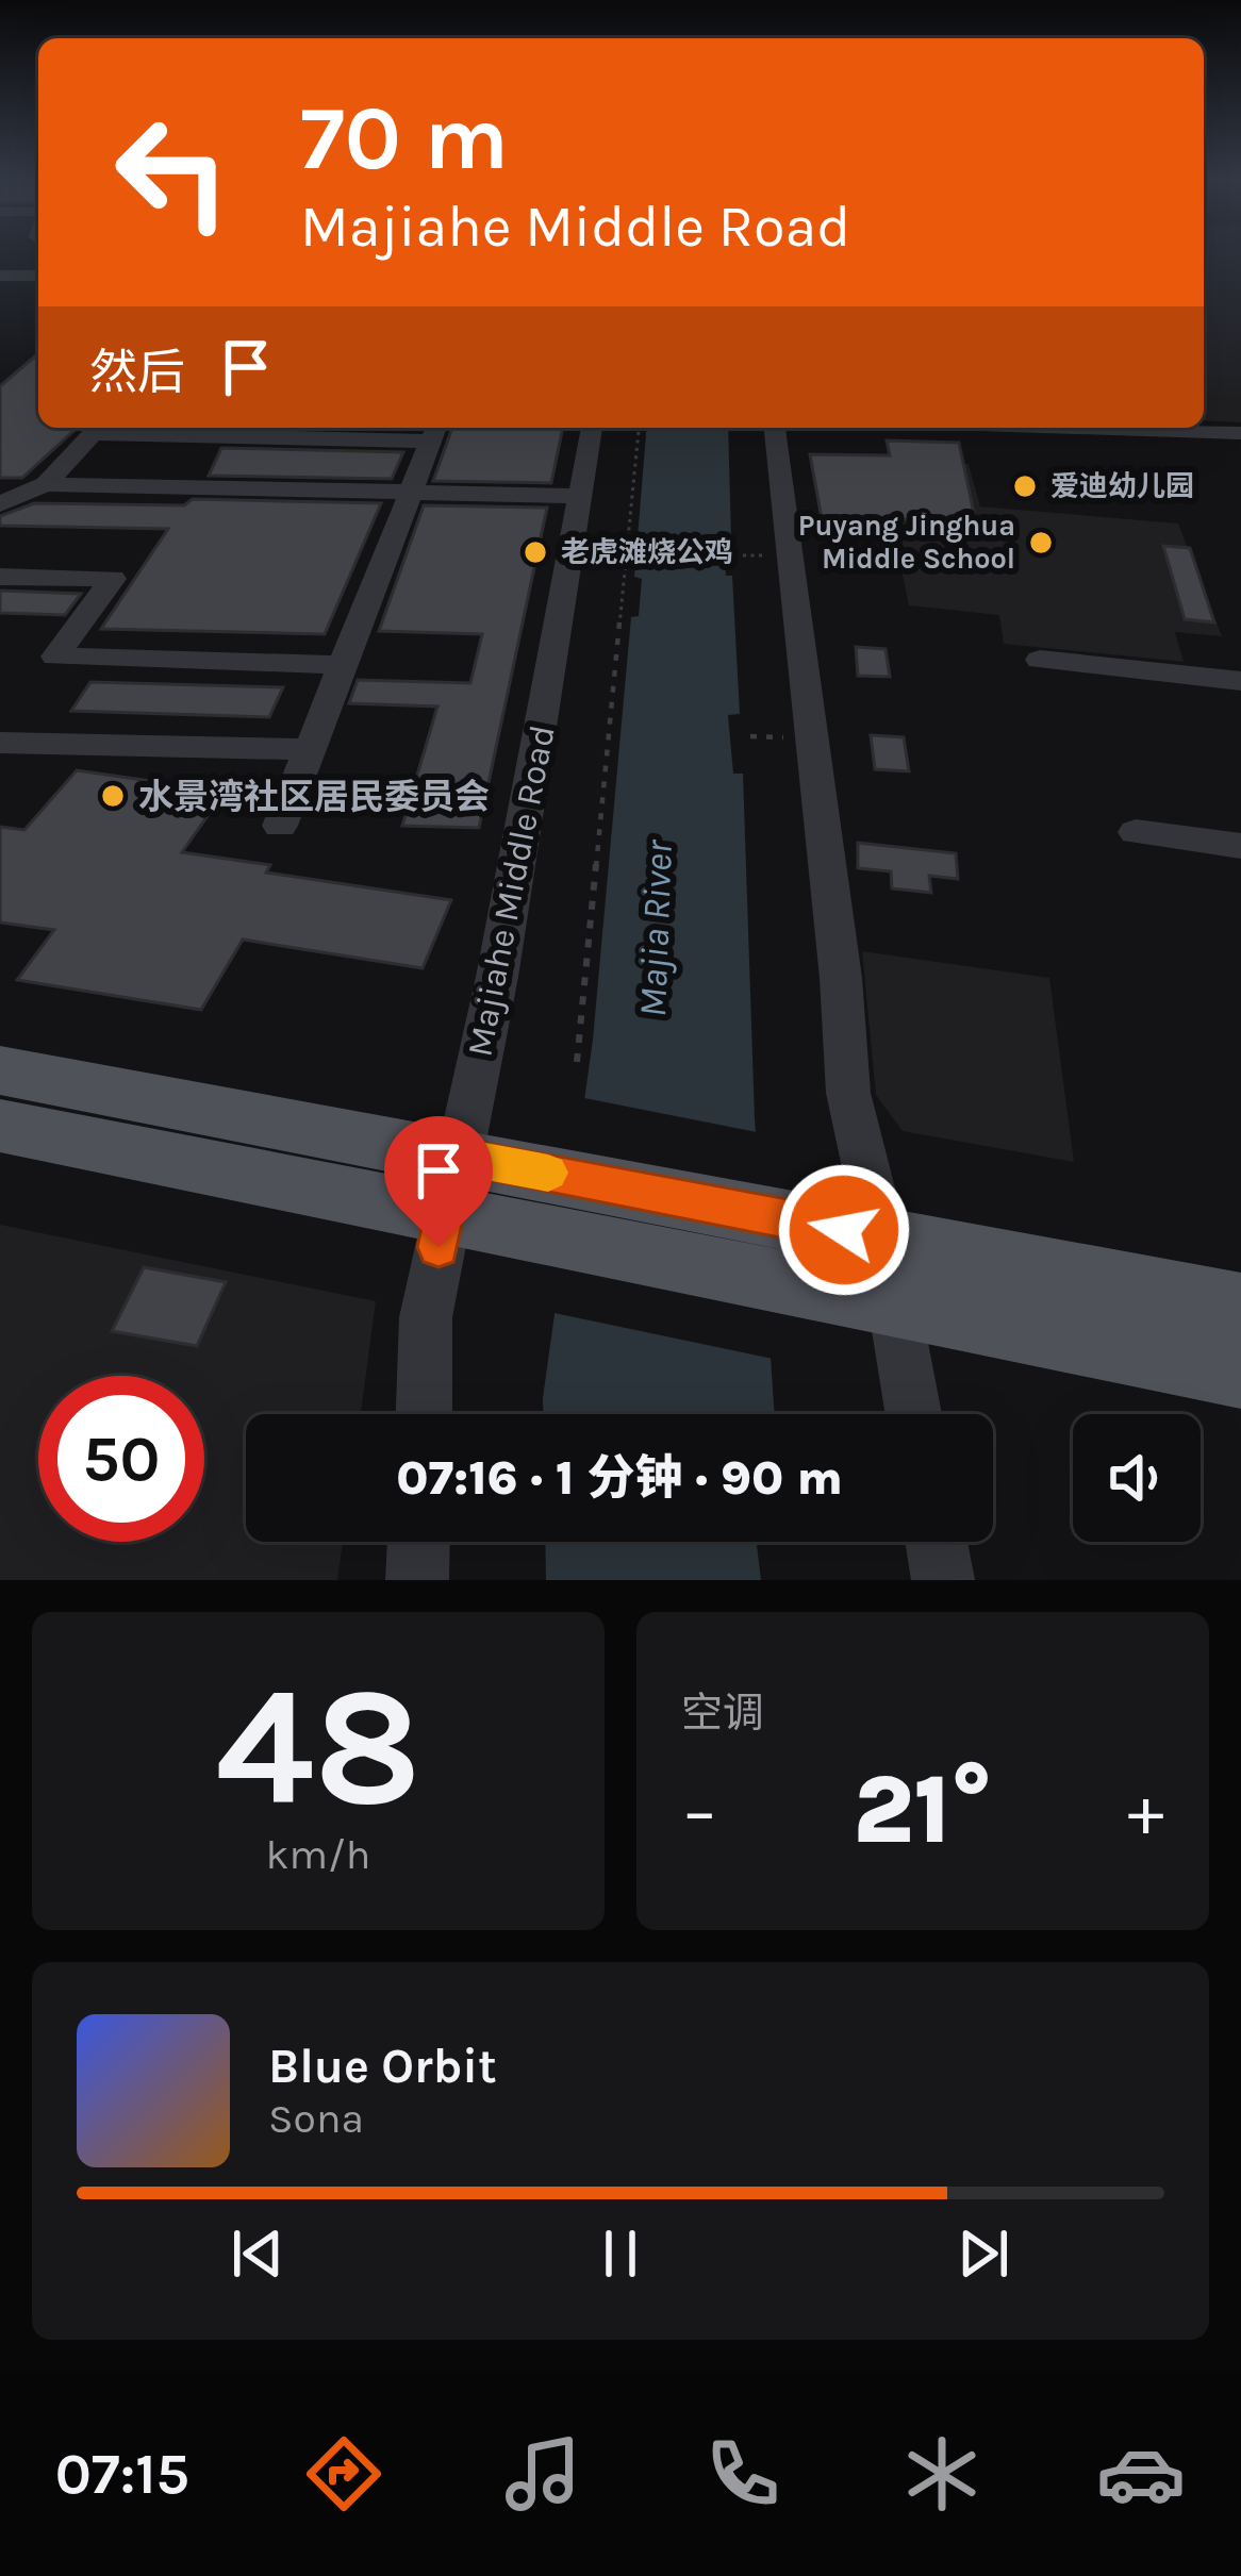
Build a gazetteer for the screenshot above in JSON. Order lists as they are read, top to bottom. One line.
{"streets":{"street":["Majiahe Middle Road"]},"water":["Majia River"],"places":["爱迪幼儿园","Puyang Jinghua Middle School","老虎滩烧公鸡","水景湾社区居民委员会"],"page":{"turn":["70 m","Majiahe Middle Road"],"then":"然后","limit":"50","trip":"07:16 · 1 分钟 · 90 m","tile":[["48","km/h"],"空调"],"heat":["−","21°","+"],"song":["Blue Orbit","Sona"],"tabs":"07:15"}}
